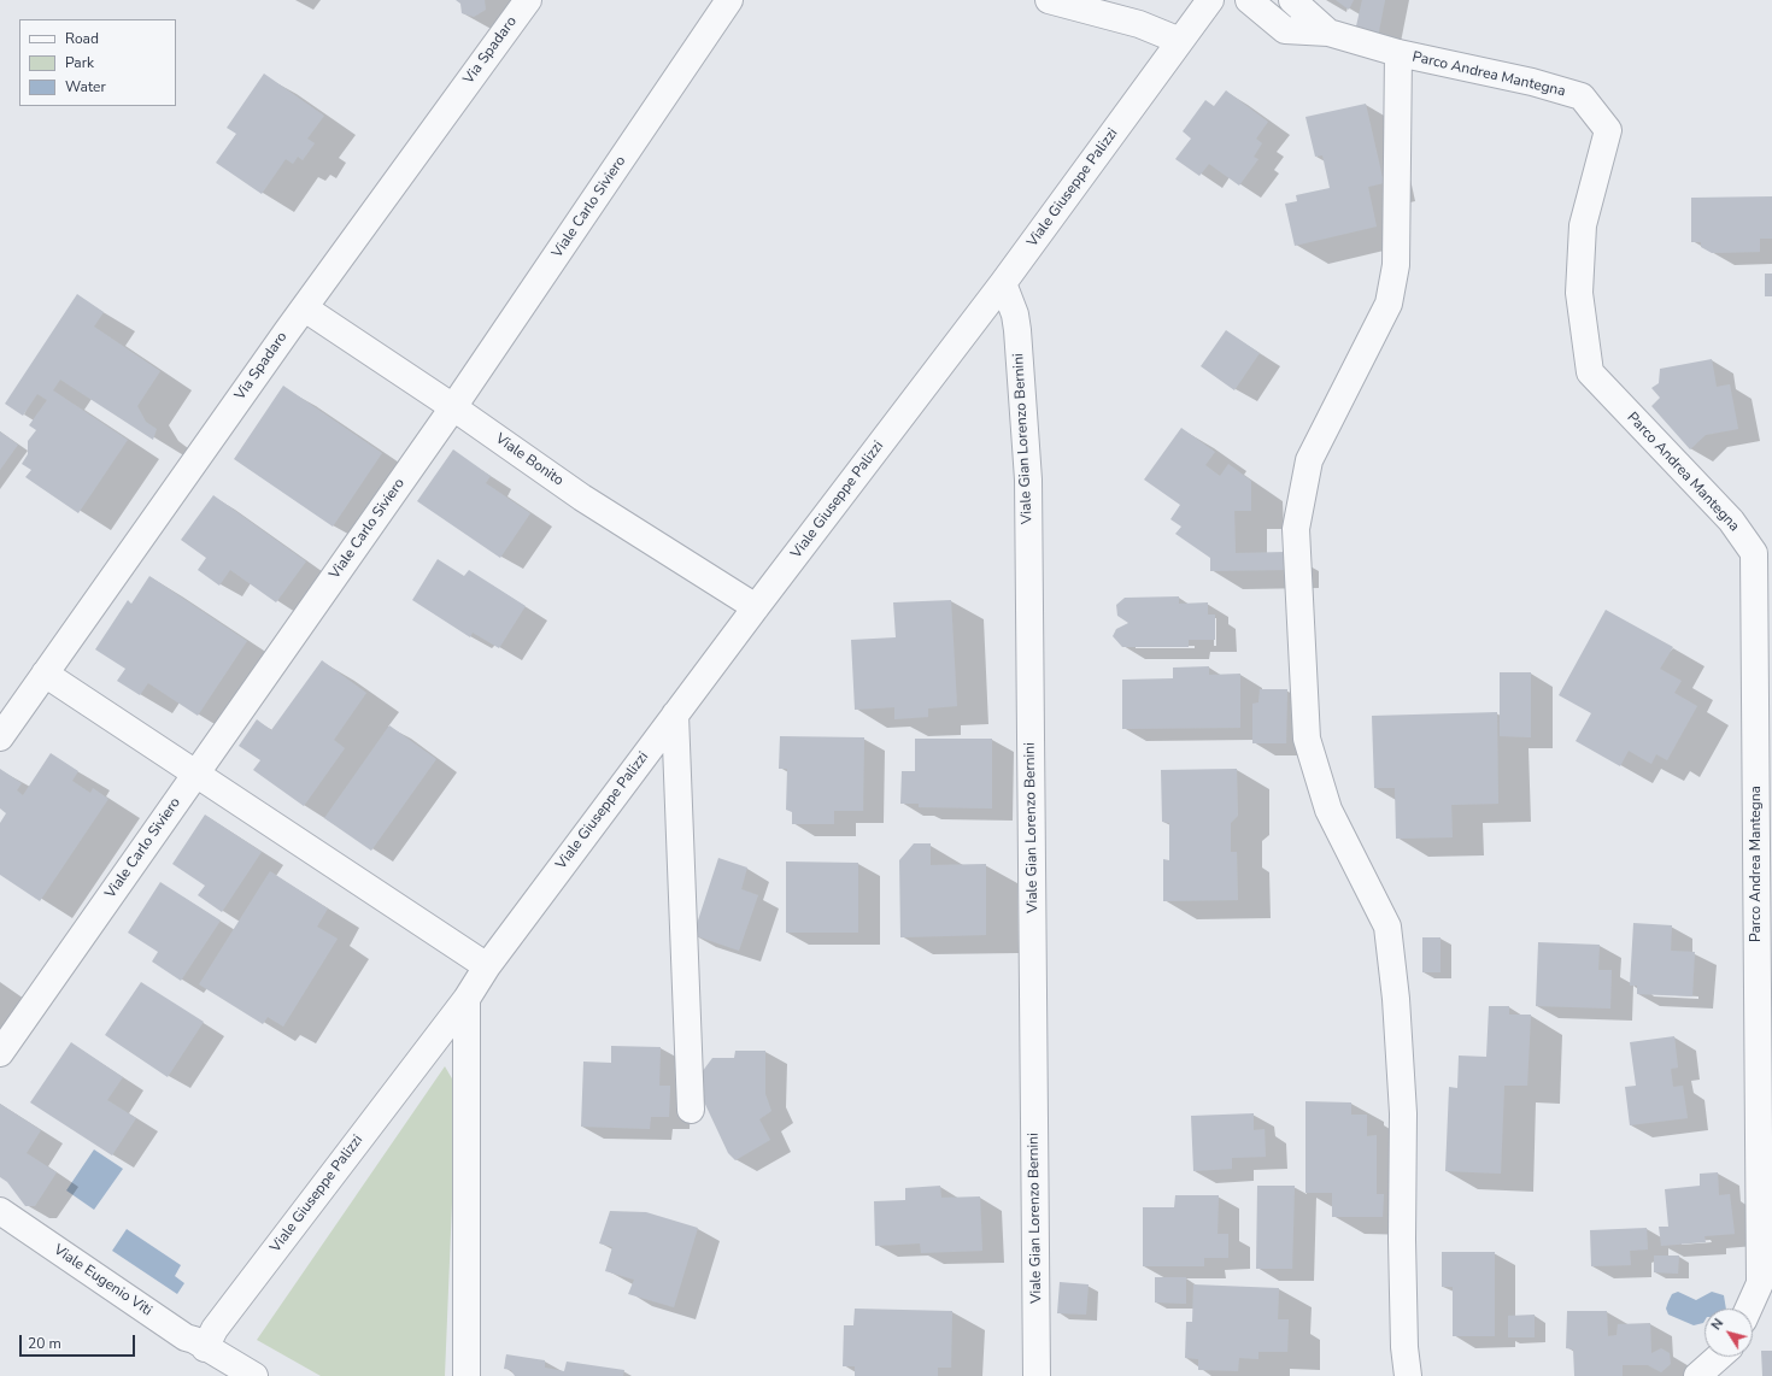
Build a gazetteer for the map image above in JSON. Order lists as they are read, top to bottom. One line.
{"streets":{"street":["Via Spadaro","Parco Andrea Mantegna","Viale Giuseppe Palizzi","Viale Carlo Siviero","Viale Gian Lorenzo Bernini","Viale Bonito","Viale Eugenio Viti"]},"crossings":[["Via Spadaro","Viale Bonito"],["Viale Giuseppe Palizzi","Viale Gian Lorenzo Bernini"],["Viale Giuseppe Palizzi","Viale Bonito"],["Viale Giuseppe Palizzi","Viale Eugenio Viti"],["Viale Carlo Siviero","Viale Bonito"]],"legend":["Road","Park","Water"],"scale_bar":"20 m","north":"top left"}
